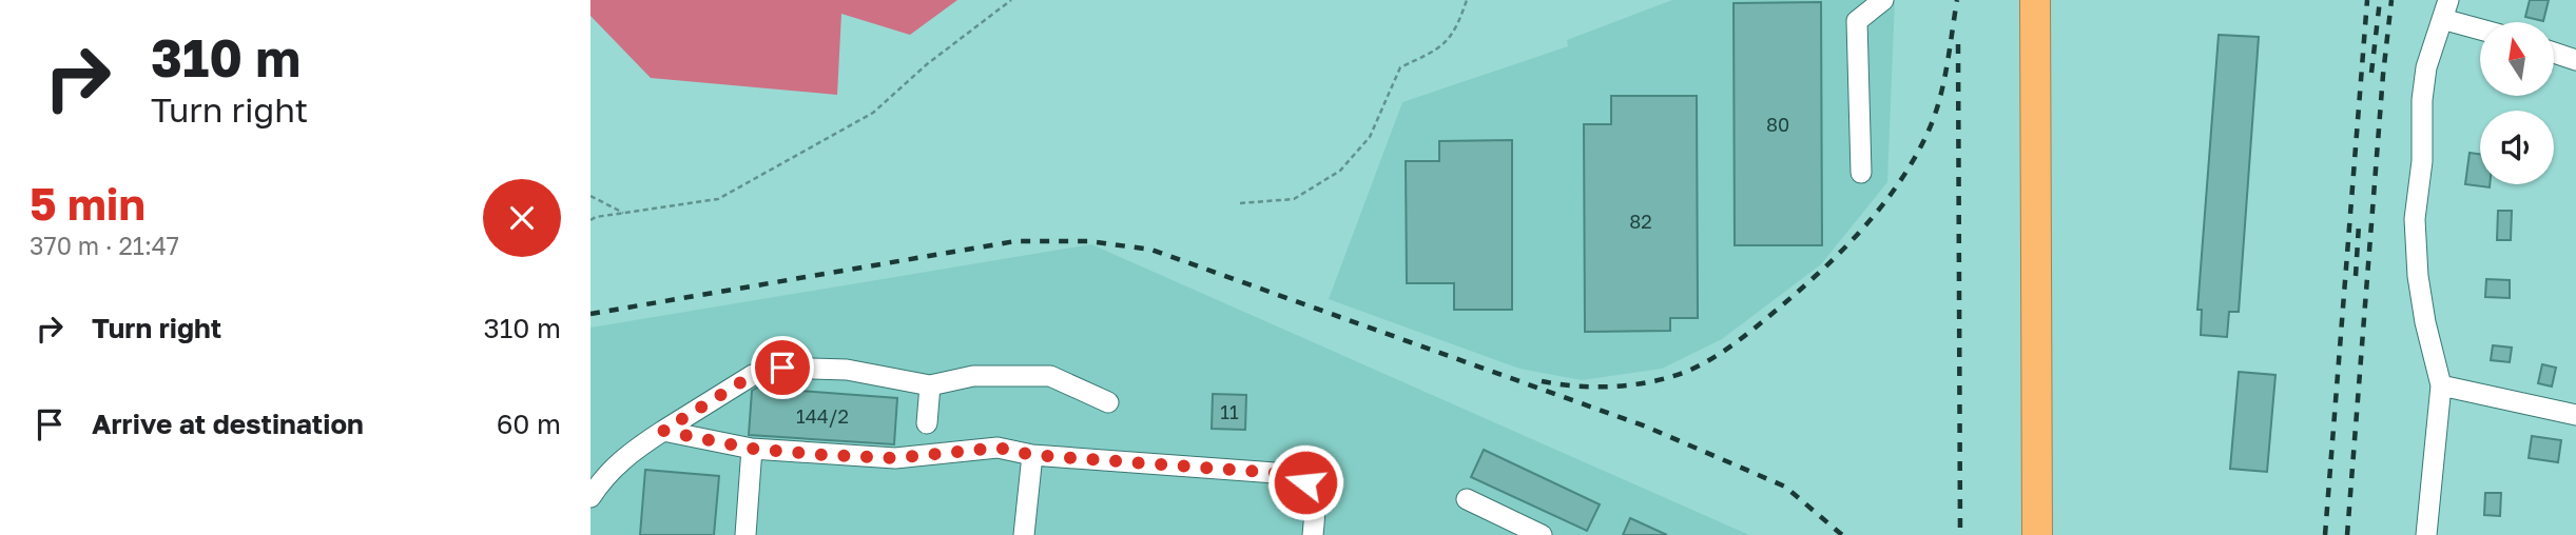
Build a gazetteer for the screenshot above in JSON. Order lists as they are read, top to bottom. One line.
{"house_numbers":["80","82","11","144/2"],"north":"top","page":{"turn":["310 m","Turn right"],"heading":["5 min","370 m · 21:47"],"list":[{"name":"Turn right","value":"310 m"},{"name":"Arrive at destination","value":"60 m"}]}}
